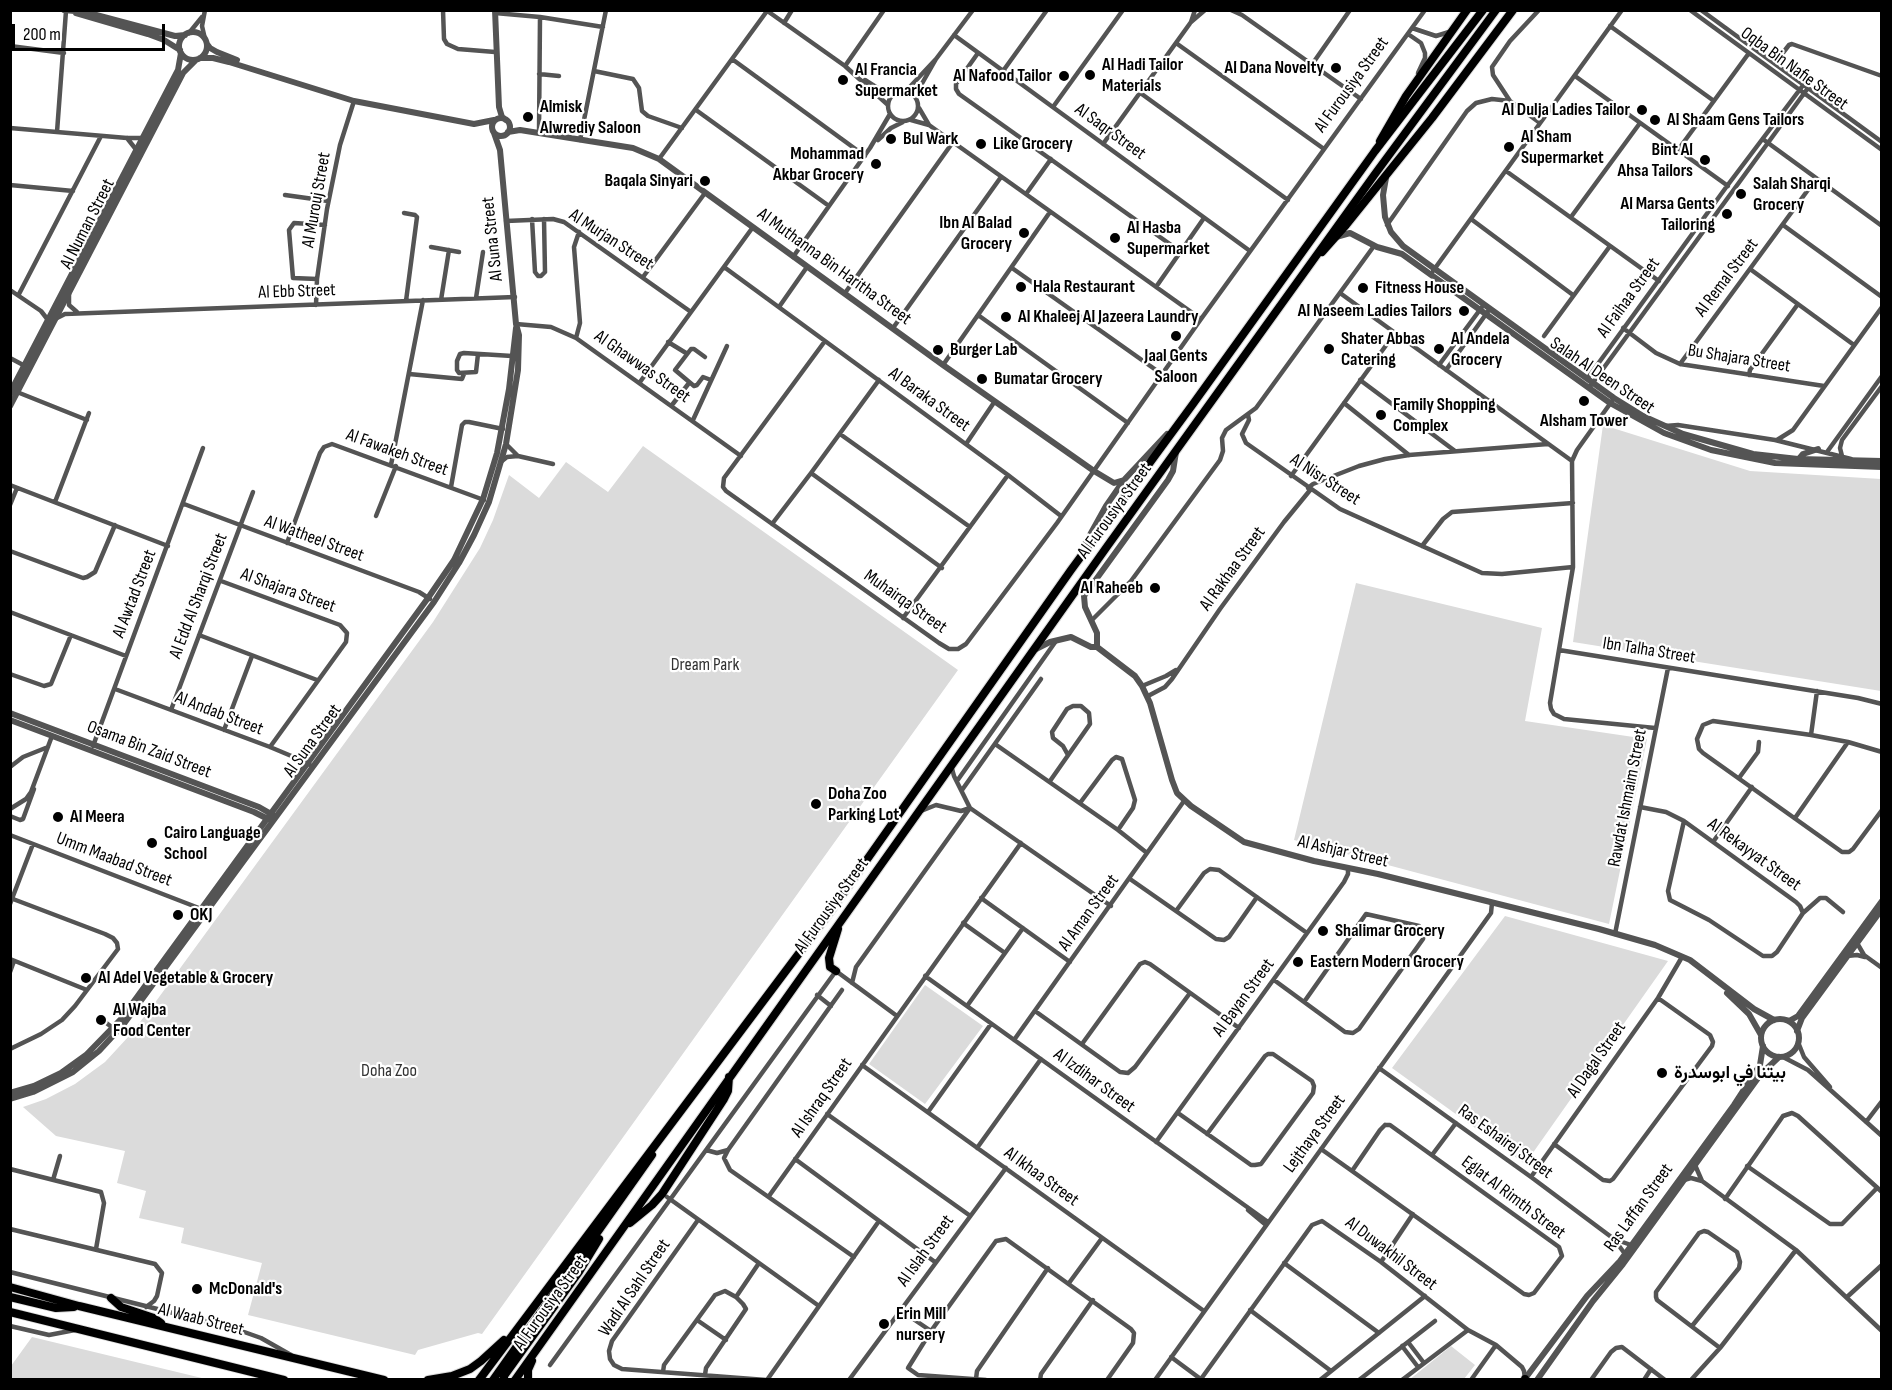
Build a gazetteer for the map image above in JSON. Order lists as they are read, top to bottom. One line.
{"streets":{"main road":["Al Furousiya Street","Al Waab Street"],"street":["Oqba Bin Nafie Street","Al Saqr Street","Al Murouj Street","Al Numan Street","Al Suna Street","Al Murjan Street","Al Muthanna Bin Haritha Street","Al Remal Street","Al Ebb Street","Al Faihaa Street","Bu Shajara Street","Al Ghawwas Street","Salah Al Deen Street","Al Baraka Street","Al Fawakeh Street","Al Nisr Street","Al Watheel Street","Al Rakhaa Street","Al Shajara Street","Al Awtad Street","Al Edd Al Sharqi Street","Muhairqa Street","Ibn Talha Street","Al Andab Street","Osama Bin Zaid Street","Rawdat Ishmaim Street","Al Ashjar Street","Al Rekayyat Street","Umm Maabad Street","Al Aman Street","Al Bayan Street","Al Dagal Street","Al Izdihar Street","Al Ishraq Street","Lejthaya Street","Ras Eshairej Street","Al Ikhaa Street","Eglat Al Rimth Street","Ras Laffan Street","Al Islah Street","Al Duwakhil Street","Wadi Al Sahl Street"]},"crossings":[["Oqba Bin Nafie Street","Al Faihaa Street"],["Al Furousiya Street","Al Saqr Street"],["Al Furousiya Street","Al Muthanna Bin Haritha Street"],["Al Furousiya Street","Salah Al Deen Street"],["Al Furousiya Street","Muhairqa Street"],["Al Murouj Street","Al Ebb Street"],["Al Numan Street","Al Ebb Street"],["Al Suna Street","Al Murjan Street"],["Al Suna Street","Al Muthanna Bin Haritha Street"],["Al Suna Street","Al Ebb Street"],["Al Suna Street","Al Ghawwas Street"],["Al Suna Street","Al Fawakeh Street"],["Al Suna Street","Al Watheel Street"],["Al Suna Street","Al Andab Street"],["Al Suna Street","Osama Bin Zaid Street"],["Al Suna Street","Umm Maabad Street"],["Al Muthanna Bin Haritha Street","Muhairqa Street"],["Al Remal Street","Bu Shajara Street"],["Al Faihaa Street","Bu Shajara Street"],["Al Faihaa Street","Salah Al Deen Street"],["Al Ghawwas Street","Muhairqa Street"],["Al Baraka Street","Muhairqa Street"],["Al Fawakeh Street","Al Watheel Street"],["Al Nisr Street","Al Rakhaa Street"],["Al Watheel Street","Al Awtad Street"],["Al Watheel Street","Al Edd Al Sharqi Street"],["Al Rakhaa Street","Al Ashjar Street"],["Al Shajara Street","Al Edd Al Sharqi Street"],["Al Shajara Street","Al Andab Street"],["Al Awtad Street","Al Andab Street"],["Al Awtad Street","Osama Bin Zaid Street"],["Al Edd Al Sharqi Street","Al Andab Street"],["Ibn Talha Street","Rawdat Ishmaim Street"],["Rawdat Ishmaim Street","Al Ashjar Street"],["Rawdat Ishmaim Street","Al Rekayyat Street"],["Al Ashjar Street","Al Aman Street"],["Al Ashjar Street","Al Bayan Street"],["Al Ashjar Street","Al Dagal Street"],["Al Ashjar Street","Lejthaya Street"],["Al Ashjar Street","Ras Laffan Street"],["Al Aman Street","Al Izdihar Street"],["Al Bayan Street","Al Izdihar Street"],["Al Dagal Street","Ras Eshairej Street"],["Al Izdihar Street","Al Ishraq Street"],["Al Izdihar Street","Lejthaya Street"],["Al Ishraq Street","Al Ikhaa Street"],["Lejthaya Street","Ras Eshairej Street"],["Lejthaya Street","Al Ikhaa Street"],["Lejthaya Street","Eglat Al Rimth Street"],["Ras Eshairej Street","Ras Laffan Street"],["Al Ikhaa Street","Al Islah Street"],["Ras Laffan Street","Al Duwakhil Street"]],"parks":["Dream Park","Doha Zoo"],"places":["Al Dana Novelty","Al Hadi Tailor Materials","Al Nafood Tailor","Al Francia Supermarket","Al Dulja Ladies Tailor","Almisk Alwrediy Saloon","Al Shaam Gens Tailors","Bul Wark","Like Grocery","Al Sham Supermarket","Bint Al Ahsa Tailors","Mohammad Akbar Grocery","Baqala Sinyari","Salah Sharqi Grocery","Al Marsa Gents Tailoring","Ibn Al Balad Grocery","Al Hasba Supermarket","Hala Restaurant","Fitness House","Al Naseem Ladies Tailors","Al Khaleej Al Jazeera Laundry","Jaal Gents Saloon","Shater Abbas Catering","Al Andela Grocery","Burger Lab","Bumatar Grocery","Alsham Tower","Family Shopping Complex","Al Raheeb","Doha Zoo Parking Lot","Al Meera","Cairo Language School","OKJ","Shalimar Grocery","Eastern Modern Grocery","Al Adel Vegetable & Grocery","Al Wajba Food Center","بيتنا في ابوسدرة","McDonald's","Erin Mill nursery"],"scale_bar":"200 m"}
